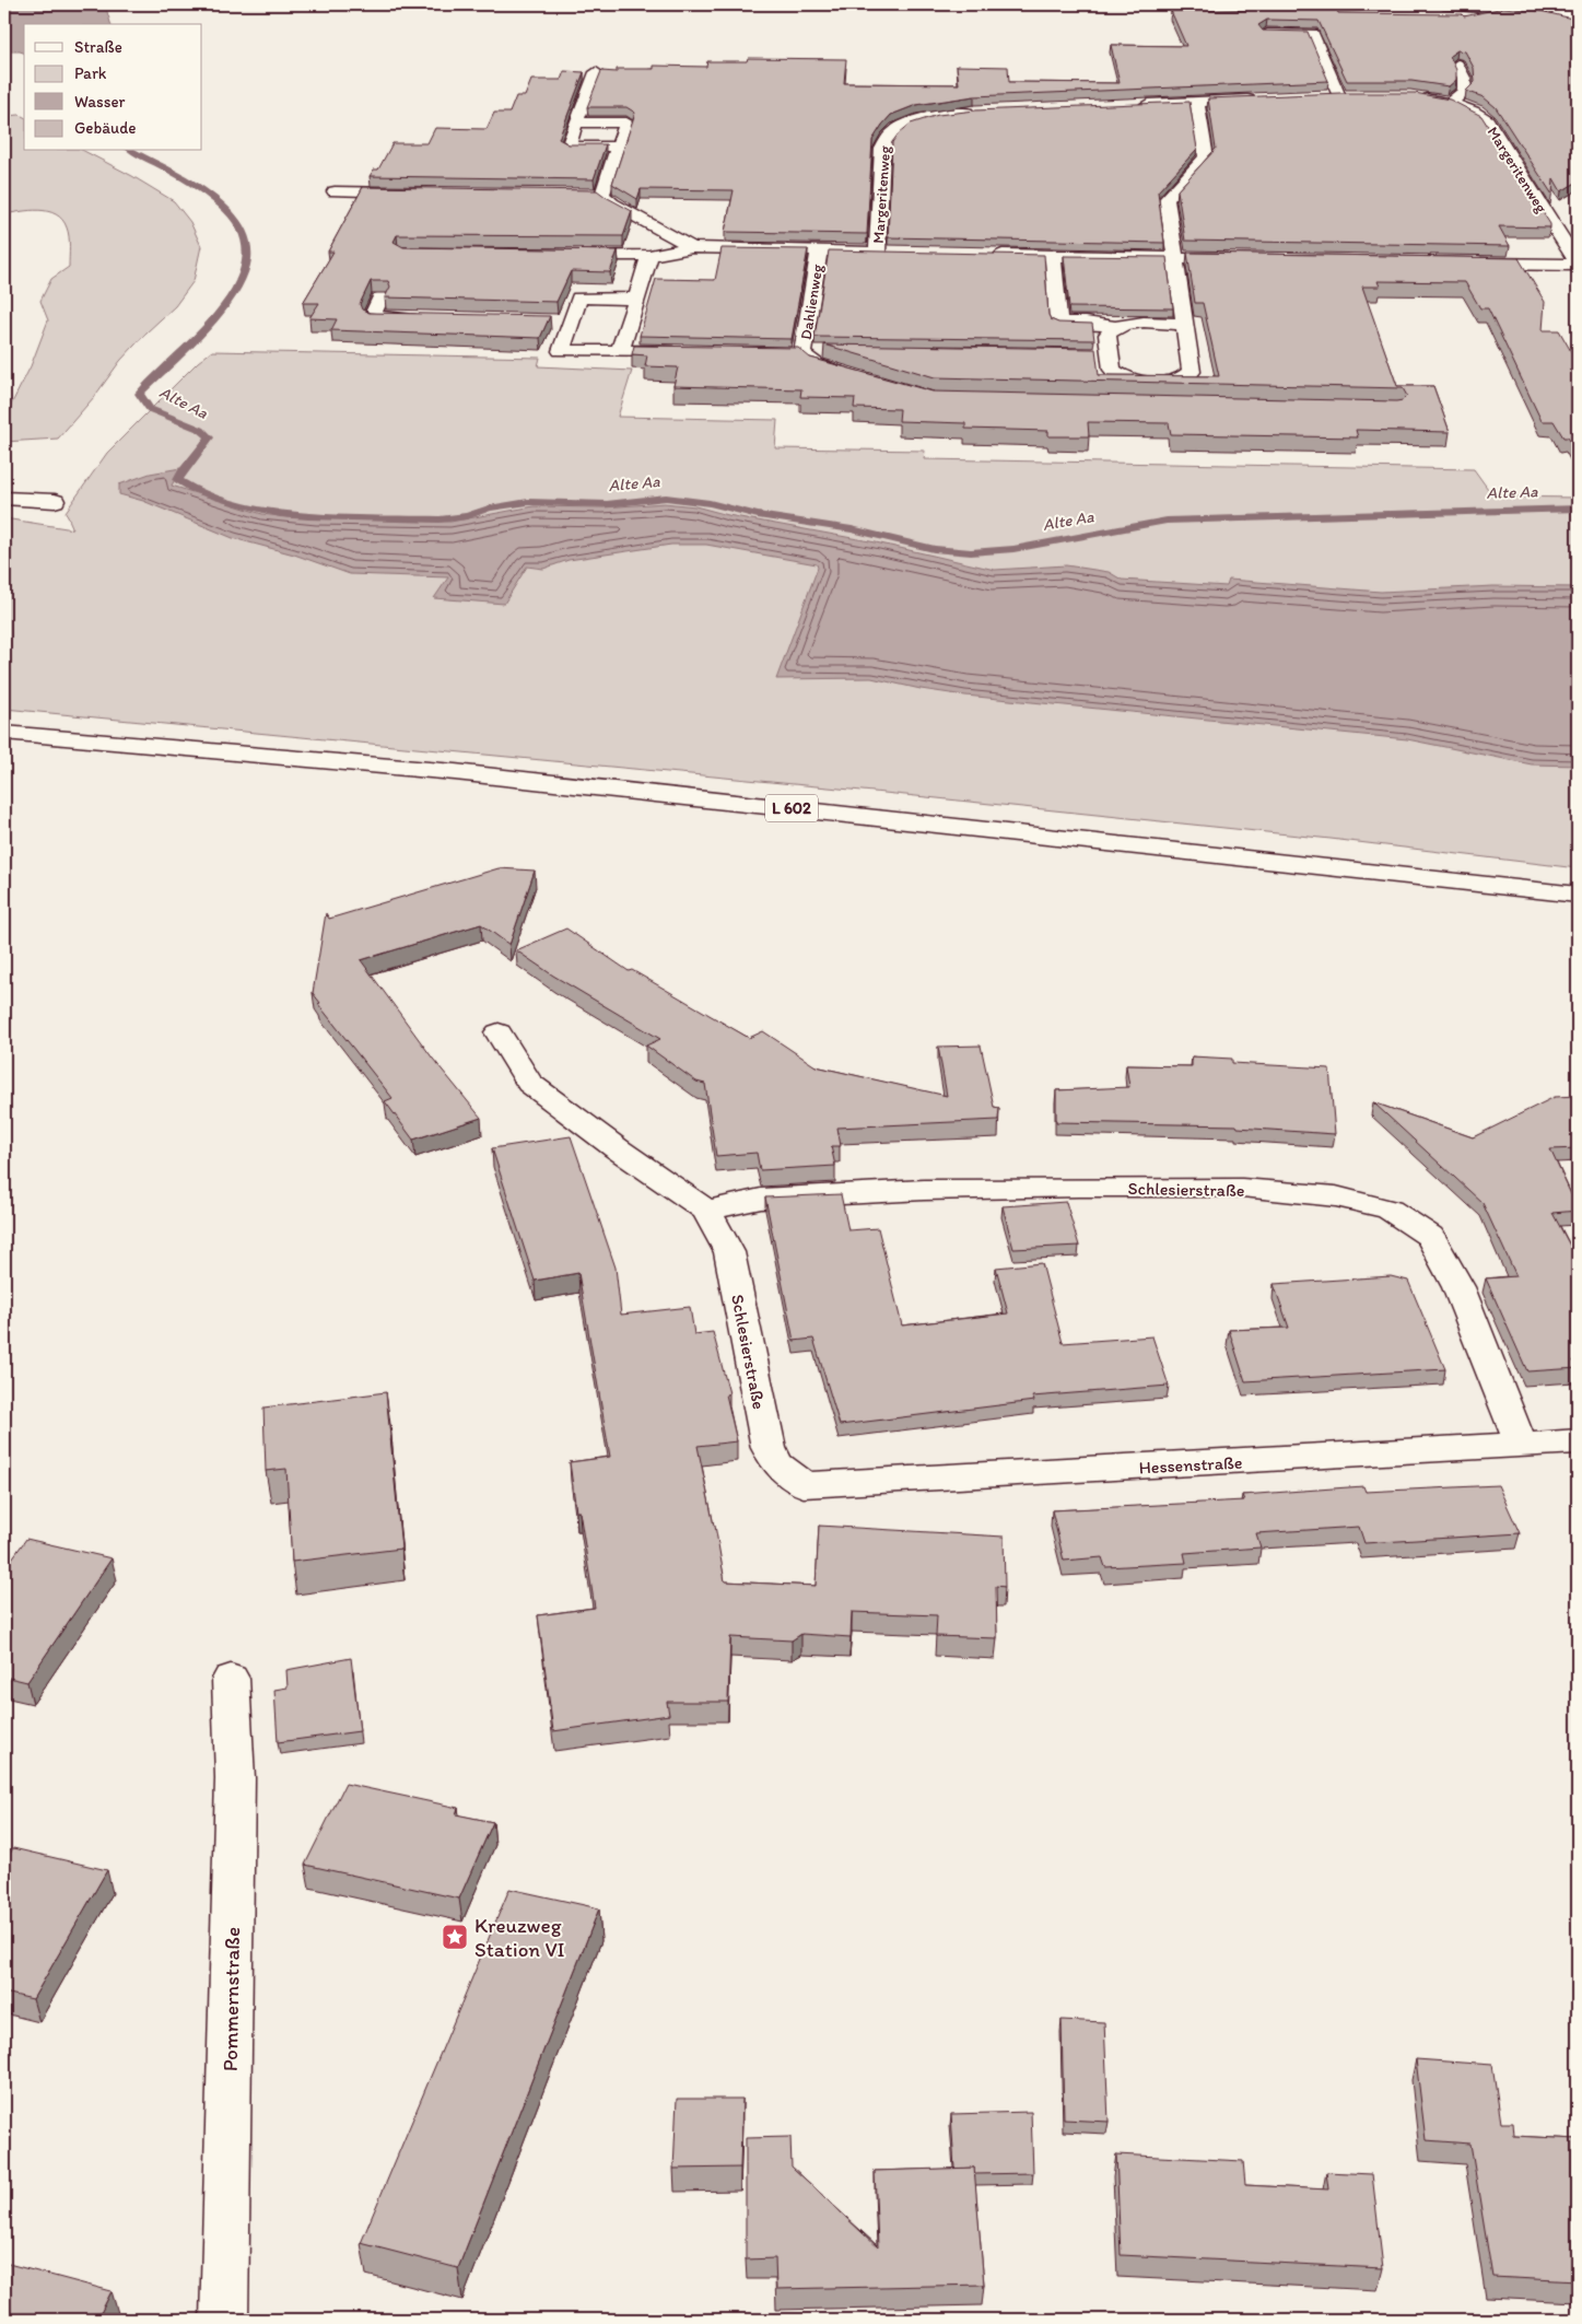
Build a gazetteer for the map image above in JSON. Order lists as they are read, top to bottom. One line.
{"streets":{"street":["Margeritenweg","Dahlienweg","L 602","Schlesierstraße","Hessenstraße","Pommernstraße"]},"crossings":[["Margeritenweg","Dahlienweg"],["Schlesierstraße","Hessenstraße"]],"water":["Alte Aa"],"places":{"place":["Kreuzweg Station VI"]},"legend":["Straße","Park","Wasser","Gebäude"]}
